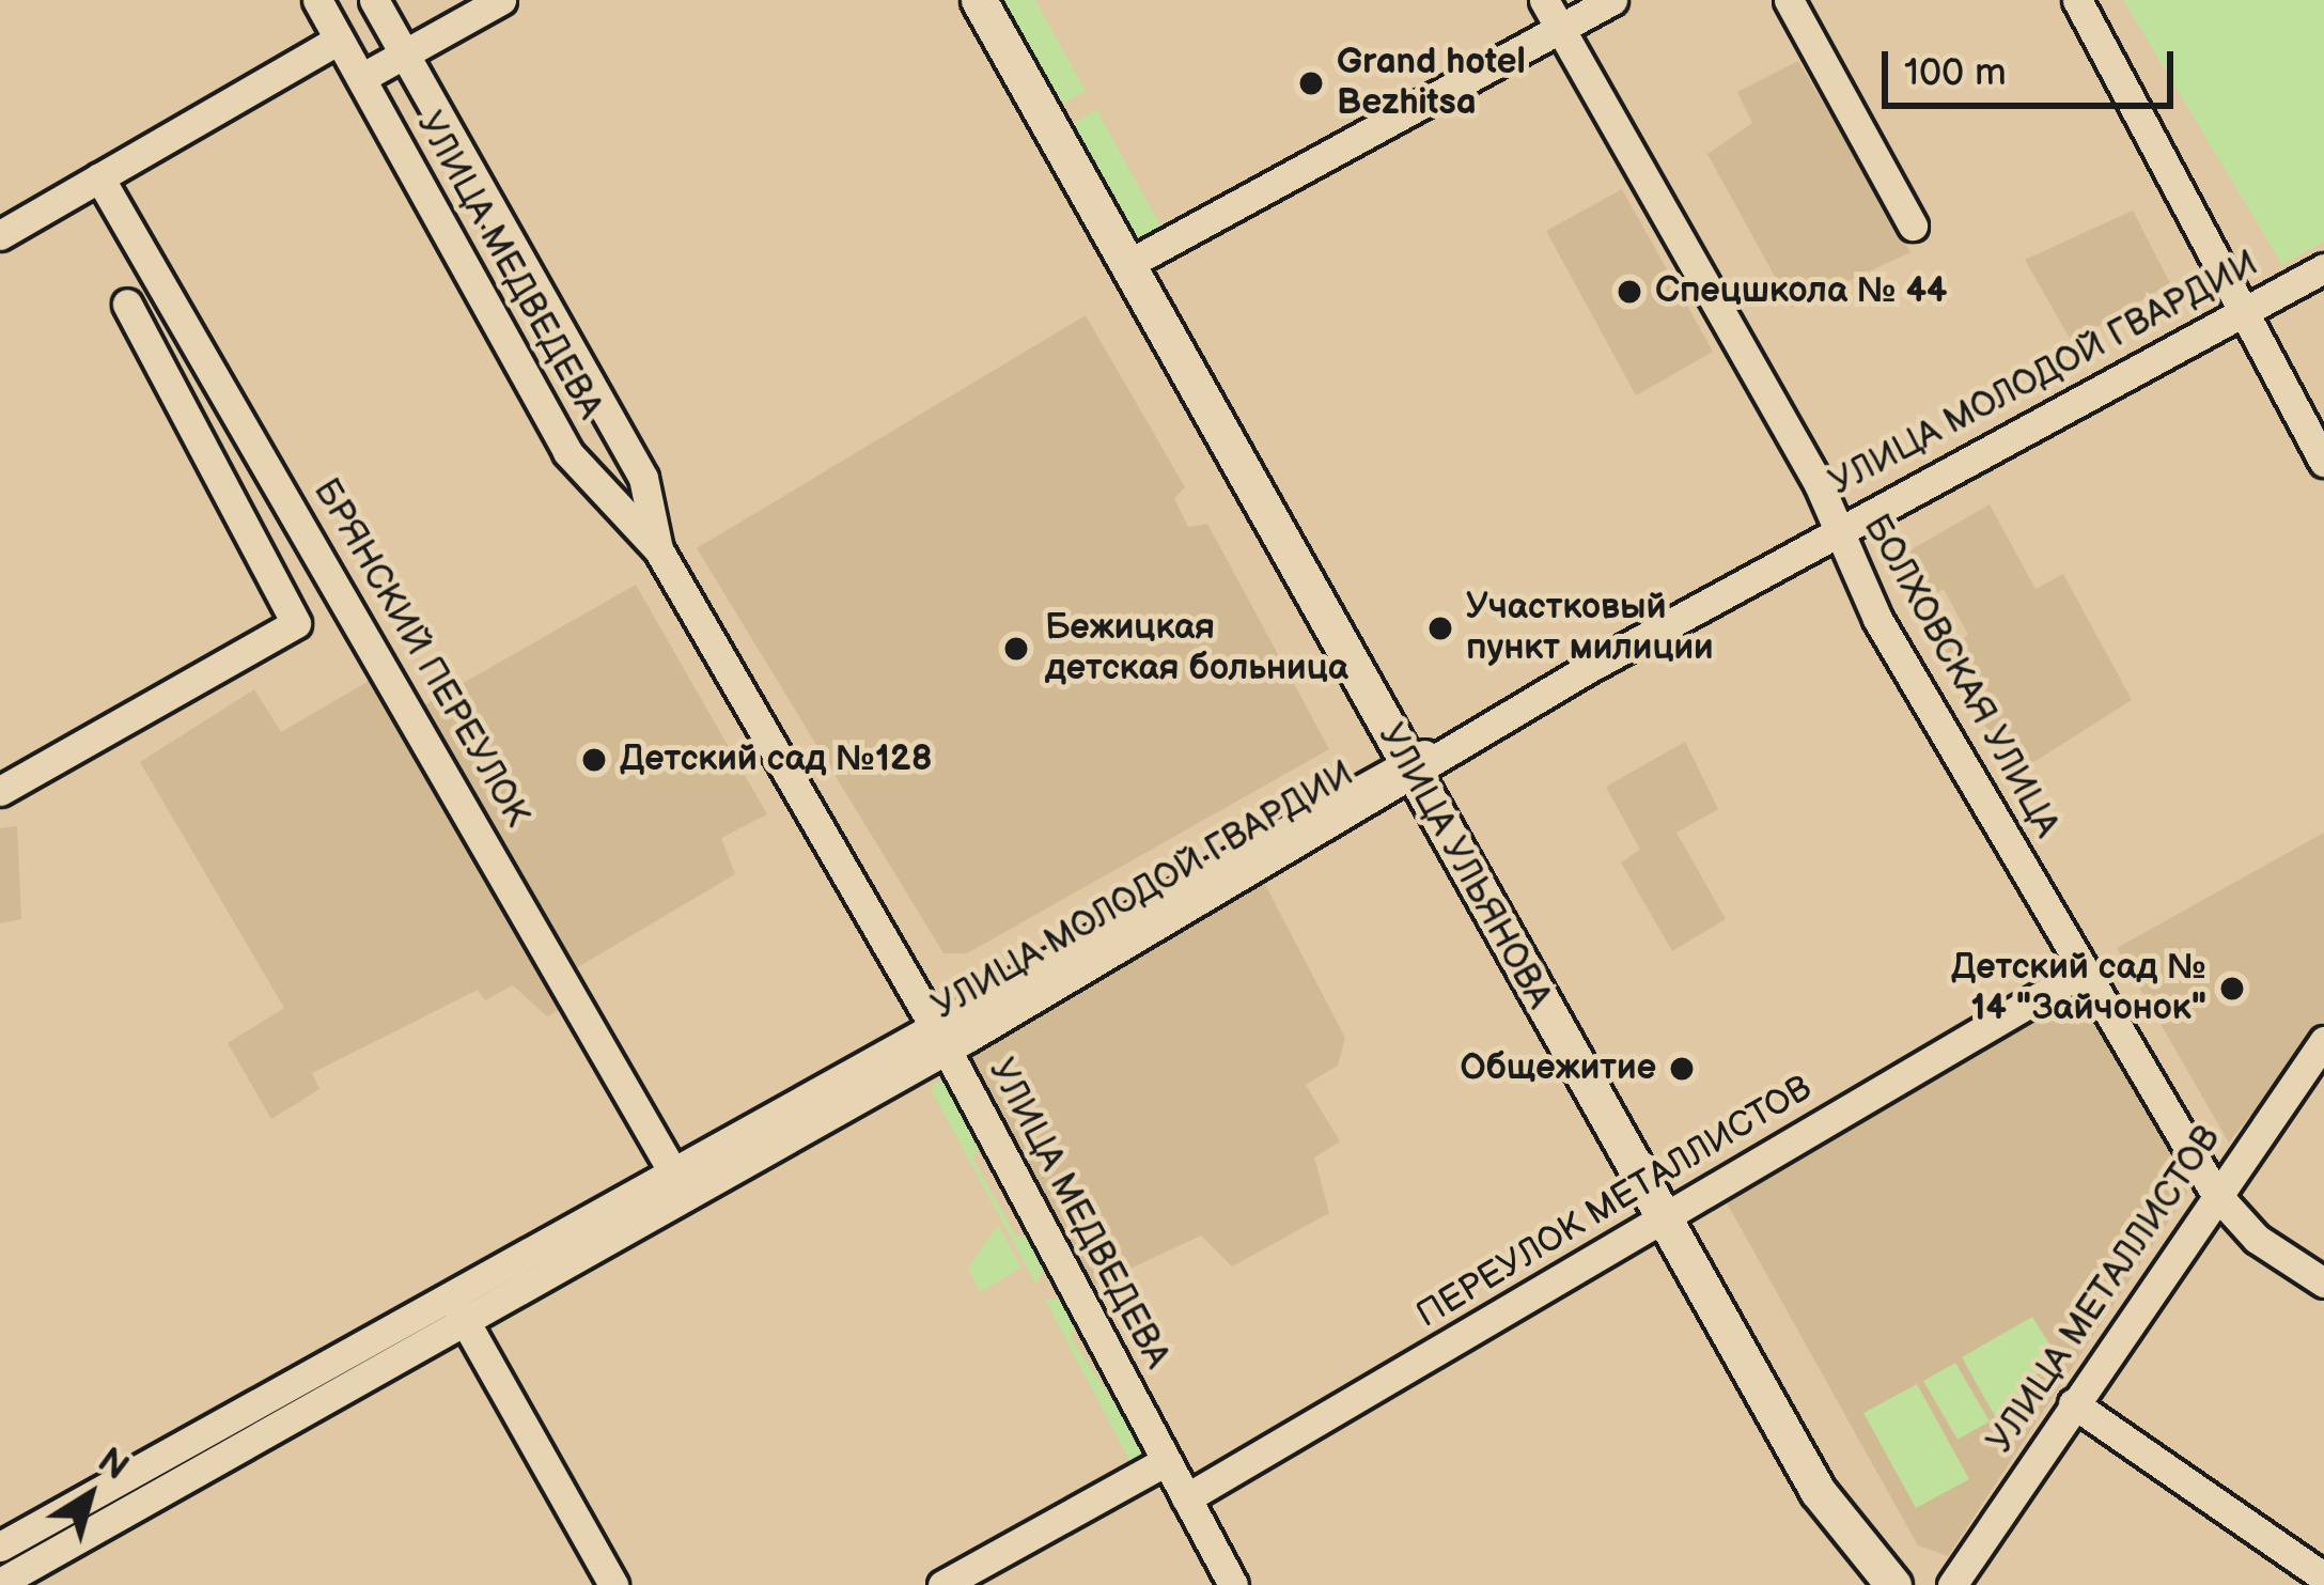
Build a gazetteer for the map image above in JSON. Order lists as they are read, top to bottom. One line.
{"streets":{"main road":["УЛИЦА УЛЬЯНОВА"],"street":["УЛИЦА МЕДВЕДЕВА","УЛИЦА МОЛОДОЙ ГВАРДИИ","БРЯНСКИЙ ПЕРЕУЛОК","БОЛХОВСКАЯ УЛИЦА","ПЕРЕУЛОК МЕТАЛЛИСТОВ","УЛИЦА МЕТАЛЛИСТОВ"]},"crossings":[["УЛИЦА МЕДВЕДЕВА","УЛИЦА МОЛОДОЙ ГВАРДИИ"],["УЛИЦА МЕДВЕДЕВА","ПЕРЕУЛОК МЕТАЛЛИСТОВ"],["УЛИЦА МОЛОДОЙ ГВАРДИИ","БРЯНСКИЙ ПЕРЕУЛОК"],["УЛИЦА МОЛОДОЙ ГВАРДИИ","БОЛХОВСКАЯ УЛИЦА"],["УЛИЦА МОЛОДОЙ ГВАРДИИ","УЛИЦА УЛЬЯНОВА"],["БОЛХОВСКАЯ УЛИЦА","ПЕРЕУЛОК МЕТАЛЛИСТОВ"],["БОЛХОВСКАЯ УЛИЦА","УЛИЦА МЕТАЛЛИСТОВ"],["УЛИЦА УЛЬЯНОВА","ПЕРЕУЛОК МЕТАЛЛИСТОВ"]],"places":["Grand hotel Bezhitsa","Спецшкола № 44","Участковый пункт милиции","Бежицкая детская больница","Детский сад №128","Детский сад № 14 \"Зайчонок\"","Общежитие"],"scale_bar":"100 m","north":"top right"}
